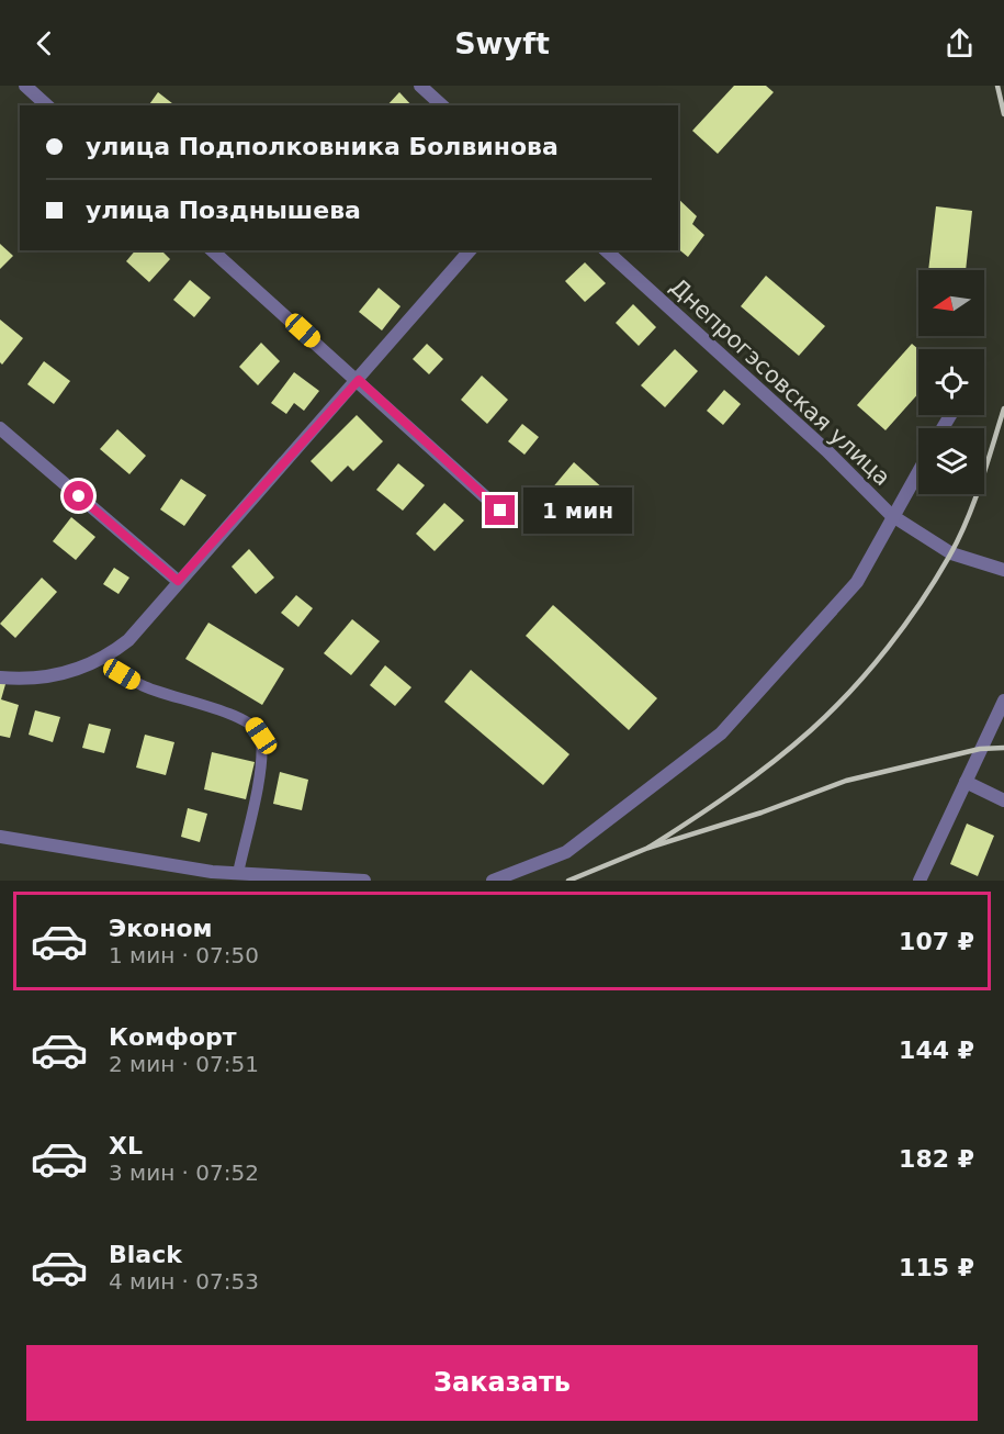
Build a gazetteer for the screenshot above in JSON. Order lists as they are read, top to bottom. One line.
{"streets":{"street":["Днепрогэсовская улица"]},"north":"left","page":{"header":"Swyft","banner":["улица Подполковника Болвинова","улица Позднышева"],"bubble":"1 мин","list":[{"name":"Эконом","note":"1 мин · 07:50","value":"107 ₽"},{"name":"Комфорт","note":"2 мин · 07:51","value":"144 ₽"},{"name":"XL","note":"3 мин · 07:52","value":"182 ₽"},{"name":"Black","note":"4 мин · 07:53","value":"115 ₽"}],"buttons":"Заказать"}}
